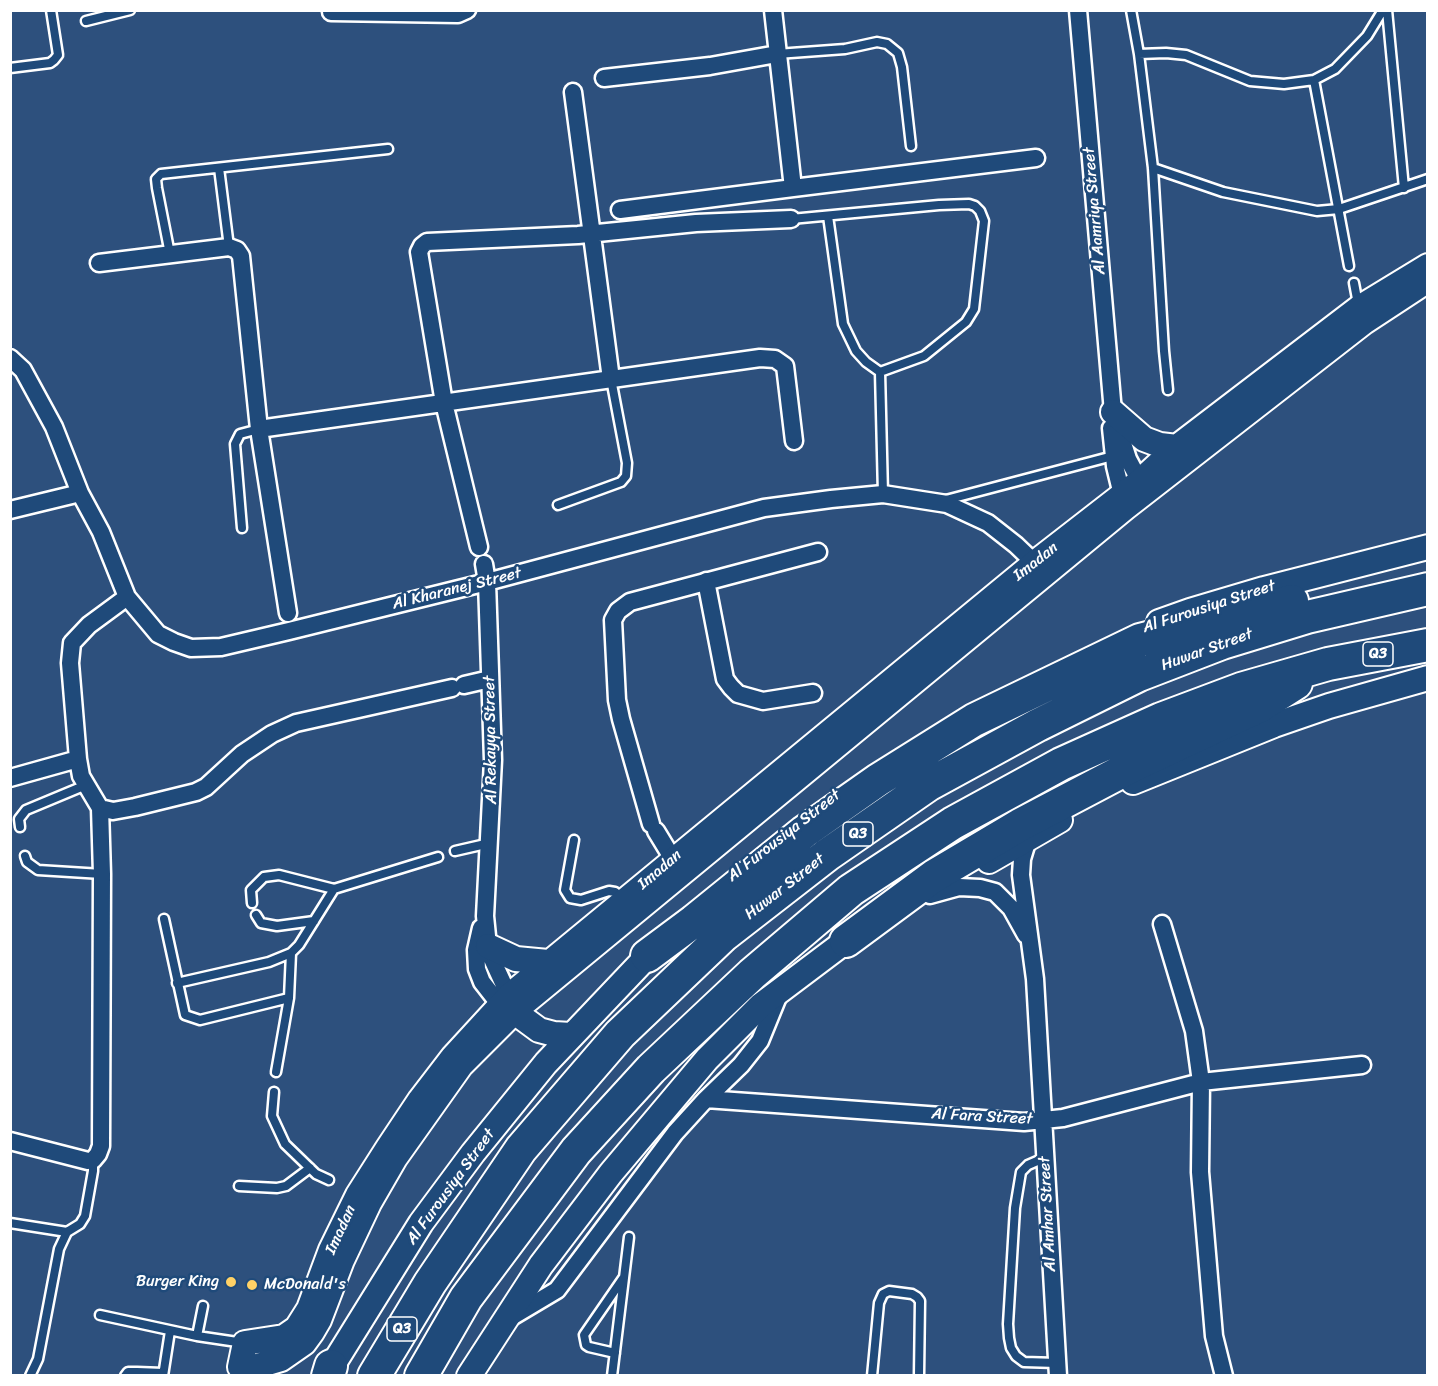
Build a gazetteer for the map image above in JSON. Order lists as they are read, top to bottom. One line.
{"streets":{"highway":["Huwar Street","Q3"],"street":["Al Aamriya Street","Imadan","Al Kharanej Street","Al Furousiya Street","Al Rekayya Street","Al Fara Street","Al Amhar Street"]},"crossings":[["Al Aamriya Street","Imadan"],["Imadan","Al Kharanej Street"],["Imadan","Al Rekayya Street"],["Al Kharanej Street","Al Rekayya Street"],["Al Furousiya Street","Al Rekayya Street"],["Al Fara Street","Al Amhar Street"]],"places":["Burger King","McDonald's"]}
